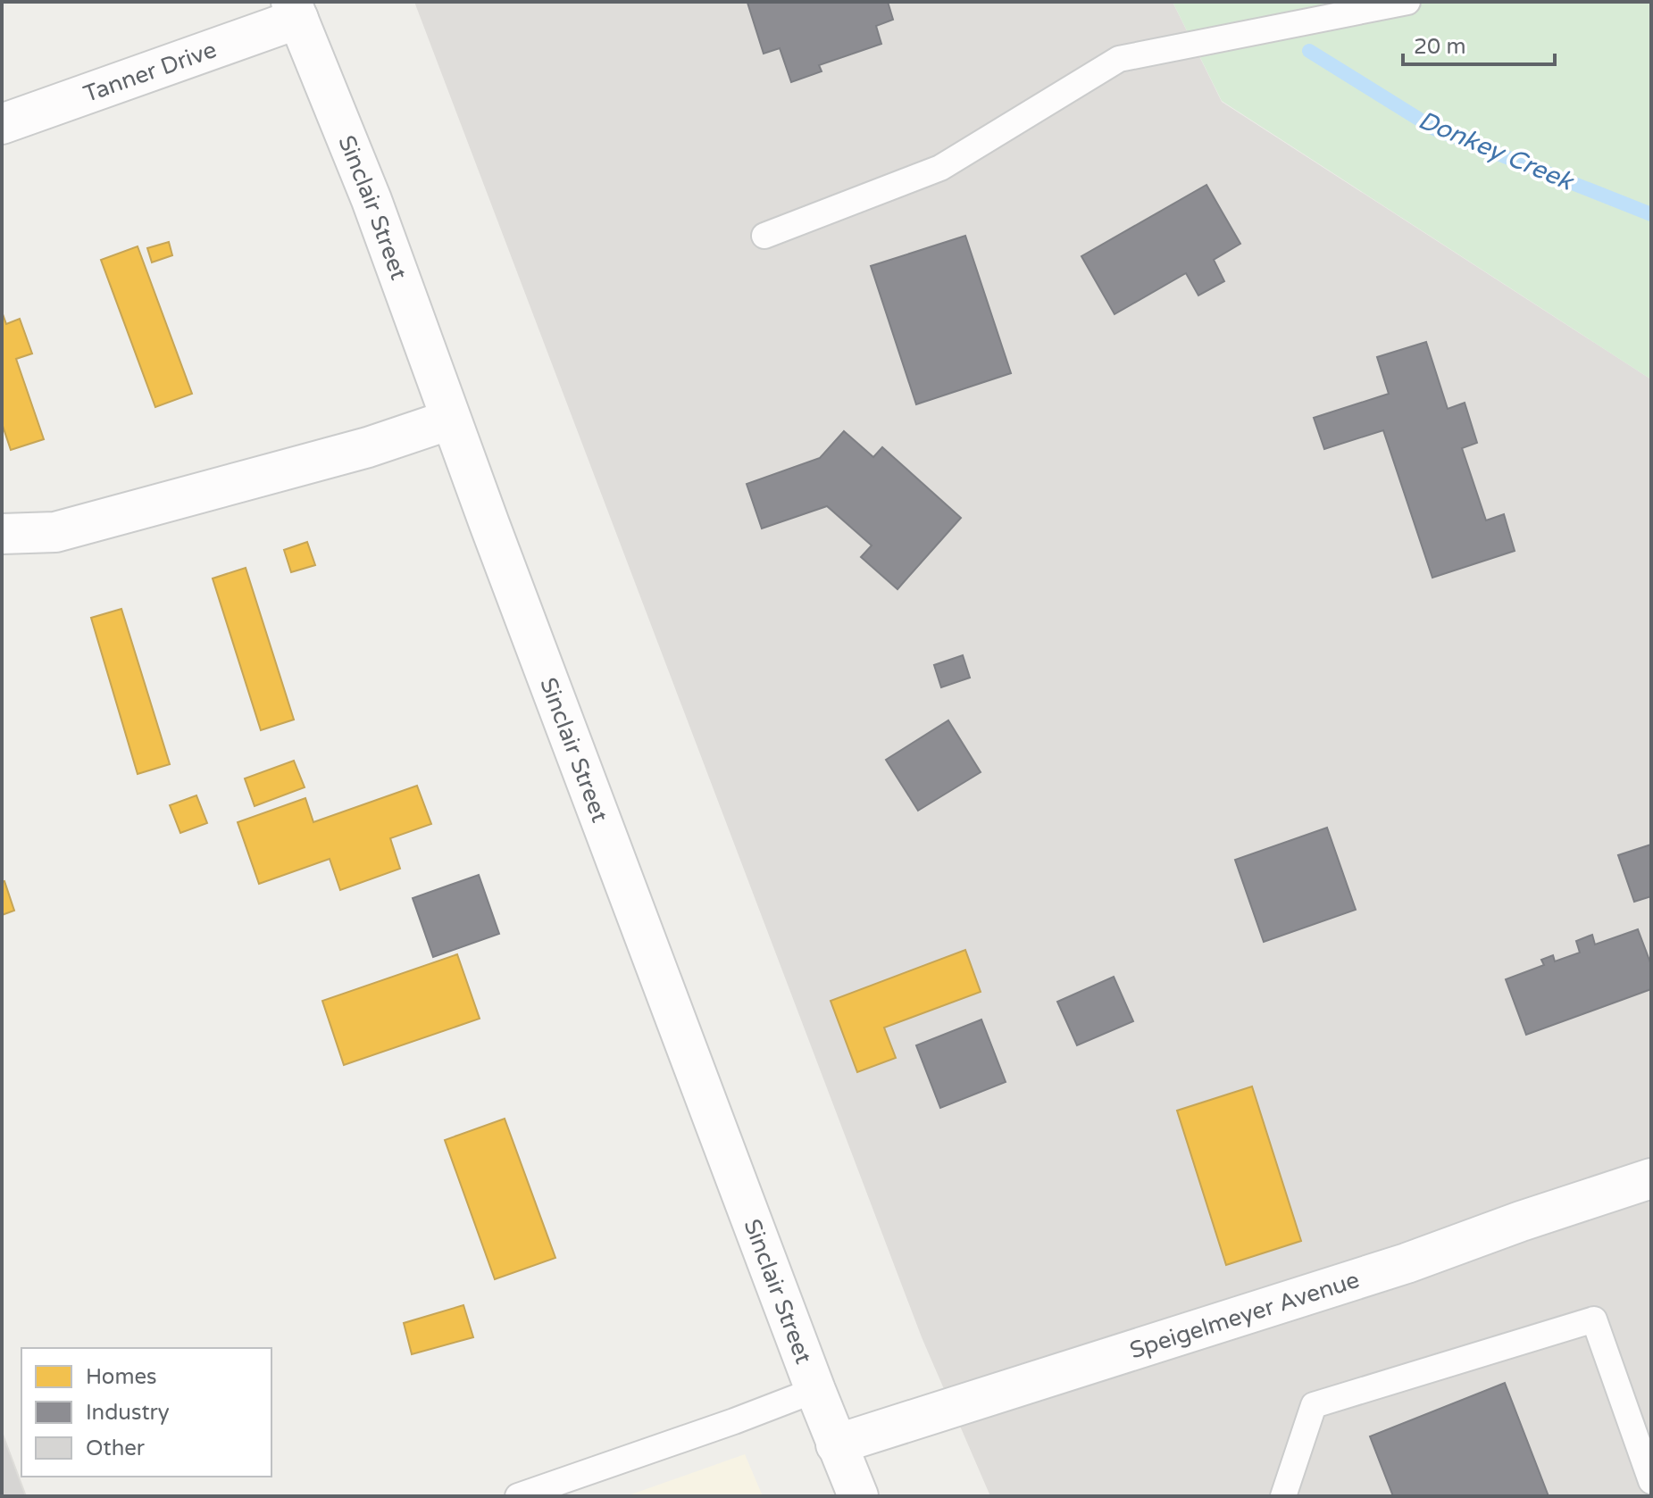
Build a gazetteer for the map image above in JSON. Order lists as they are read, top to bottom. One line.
{"streets":{"street":["Tanner Drive","Sinclair Street","Speigelmeyer Avenue"]},"crossings":[["Tanner Drive","Sinclair Street"],["Sinclair Street","Speigelmeyer Avenue"]],"water":["Donkey Creek"],"legend":["Homes","Industry","Other"],"scale_bar":"20 m"}
